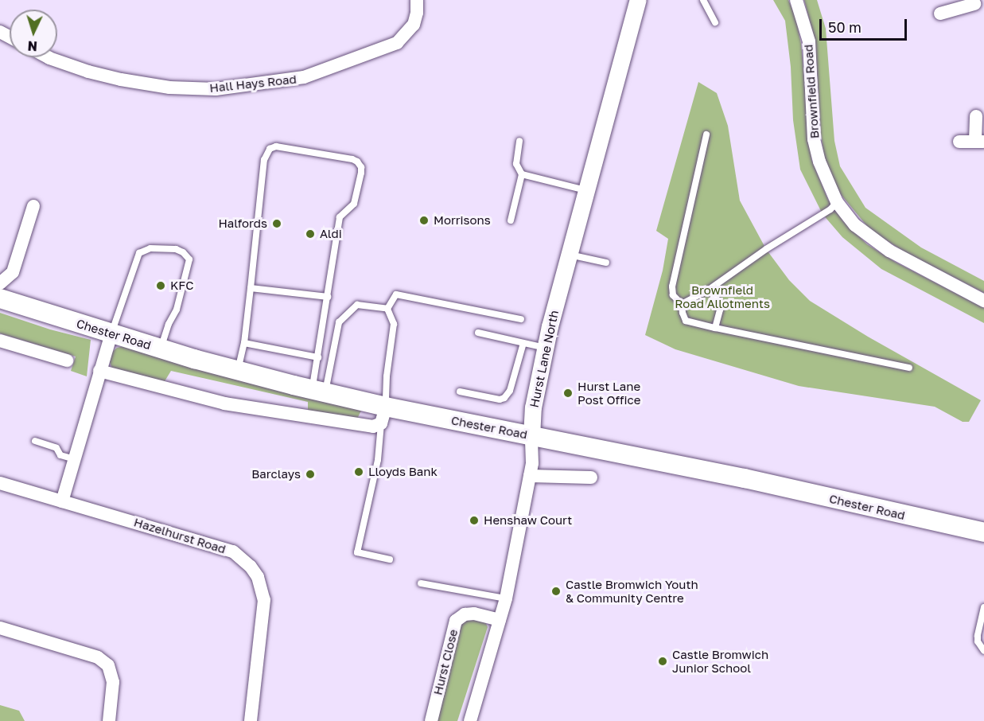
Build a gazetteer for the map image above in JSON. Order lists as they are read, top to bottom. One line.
{"streets":{"main road":["Chester Road"],"street":["Hall Hays Road","Brownfield Road","Hurst Lane North","Hazelhurst Road","Hurst Close"]},"crossings":[["Chester Road","Hurst Lane North"],["Hurst Lane North","Hurst Close"]],"parks":["Brownfield Road Allotments"],"places":["Morrisons","Halfords","Aldi","KFC","Hurst Lane Post Office","Lloyds Bank","Barclays","Henshaw Court","Castle Bromwich Youth & Community Centre","Castle Bromwich Junior School"],"scale_bar":"50 m","north":"bottom"}
